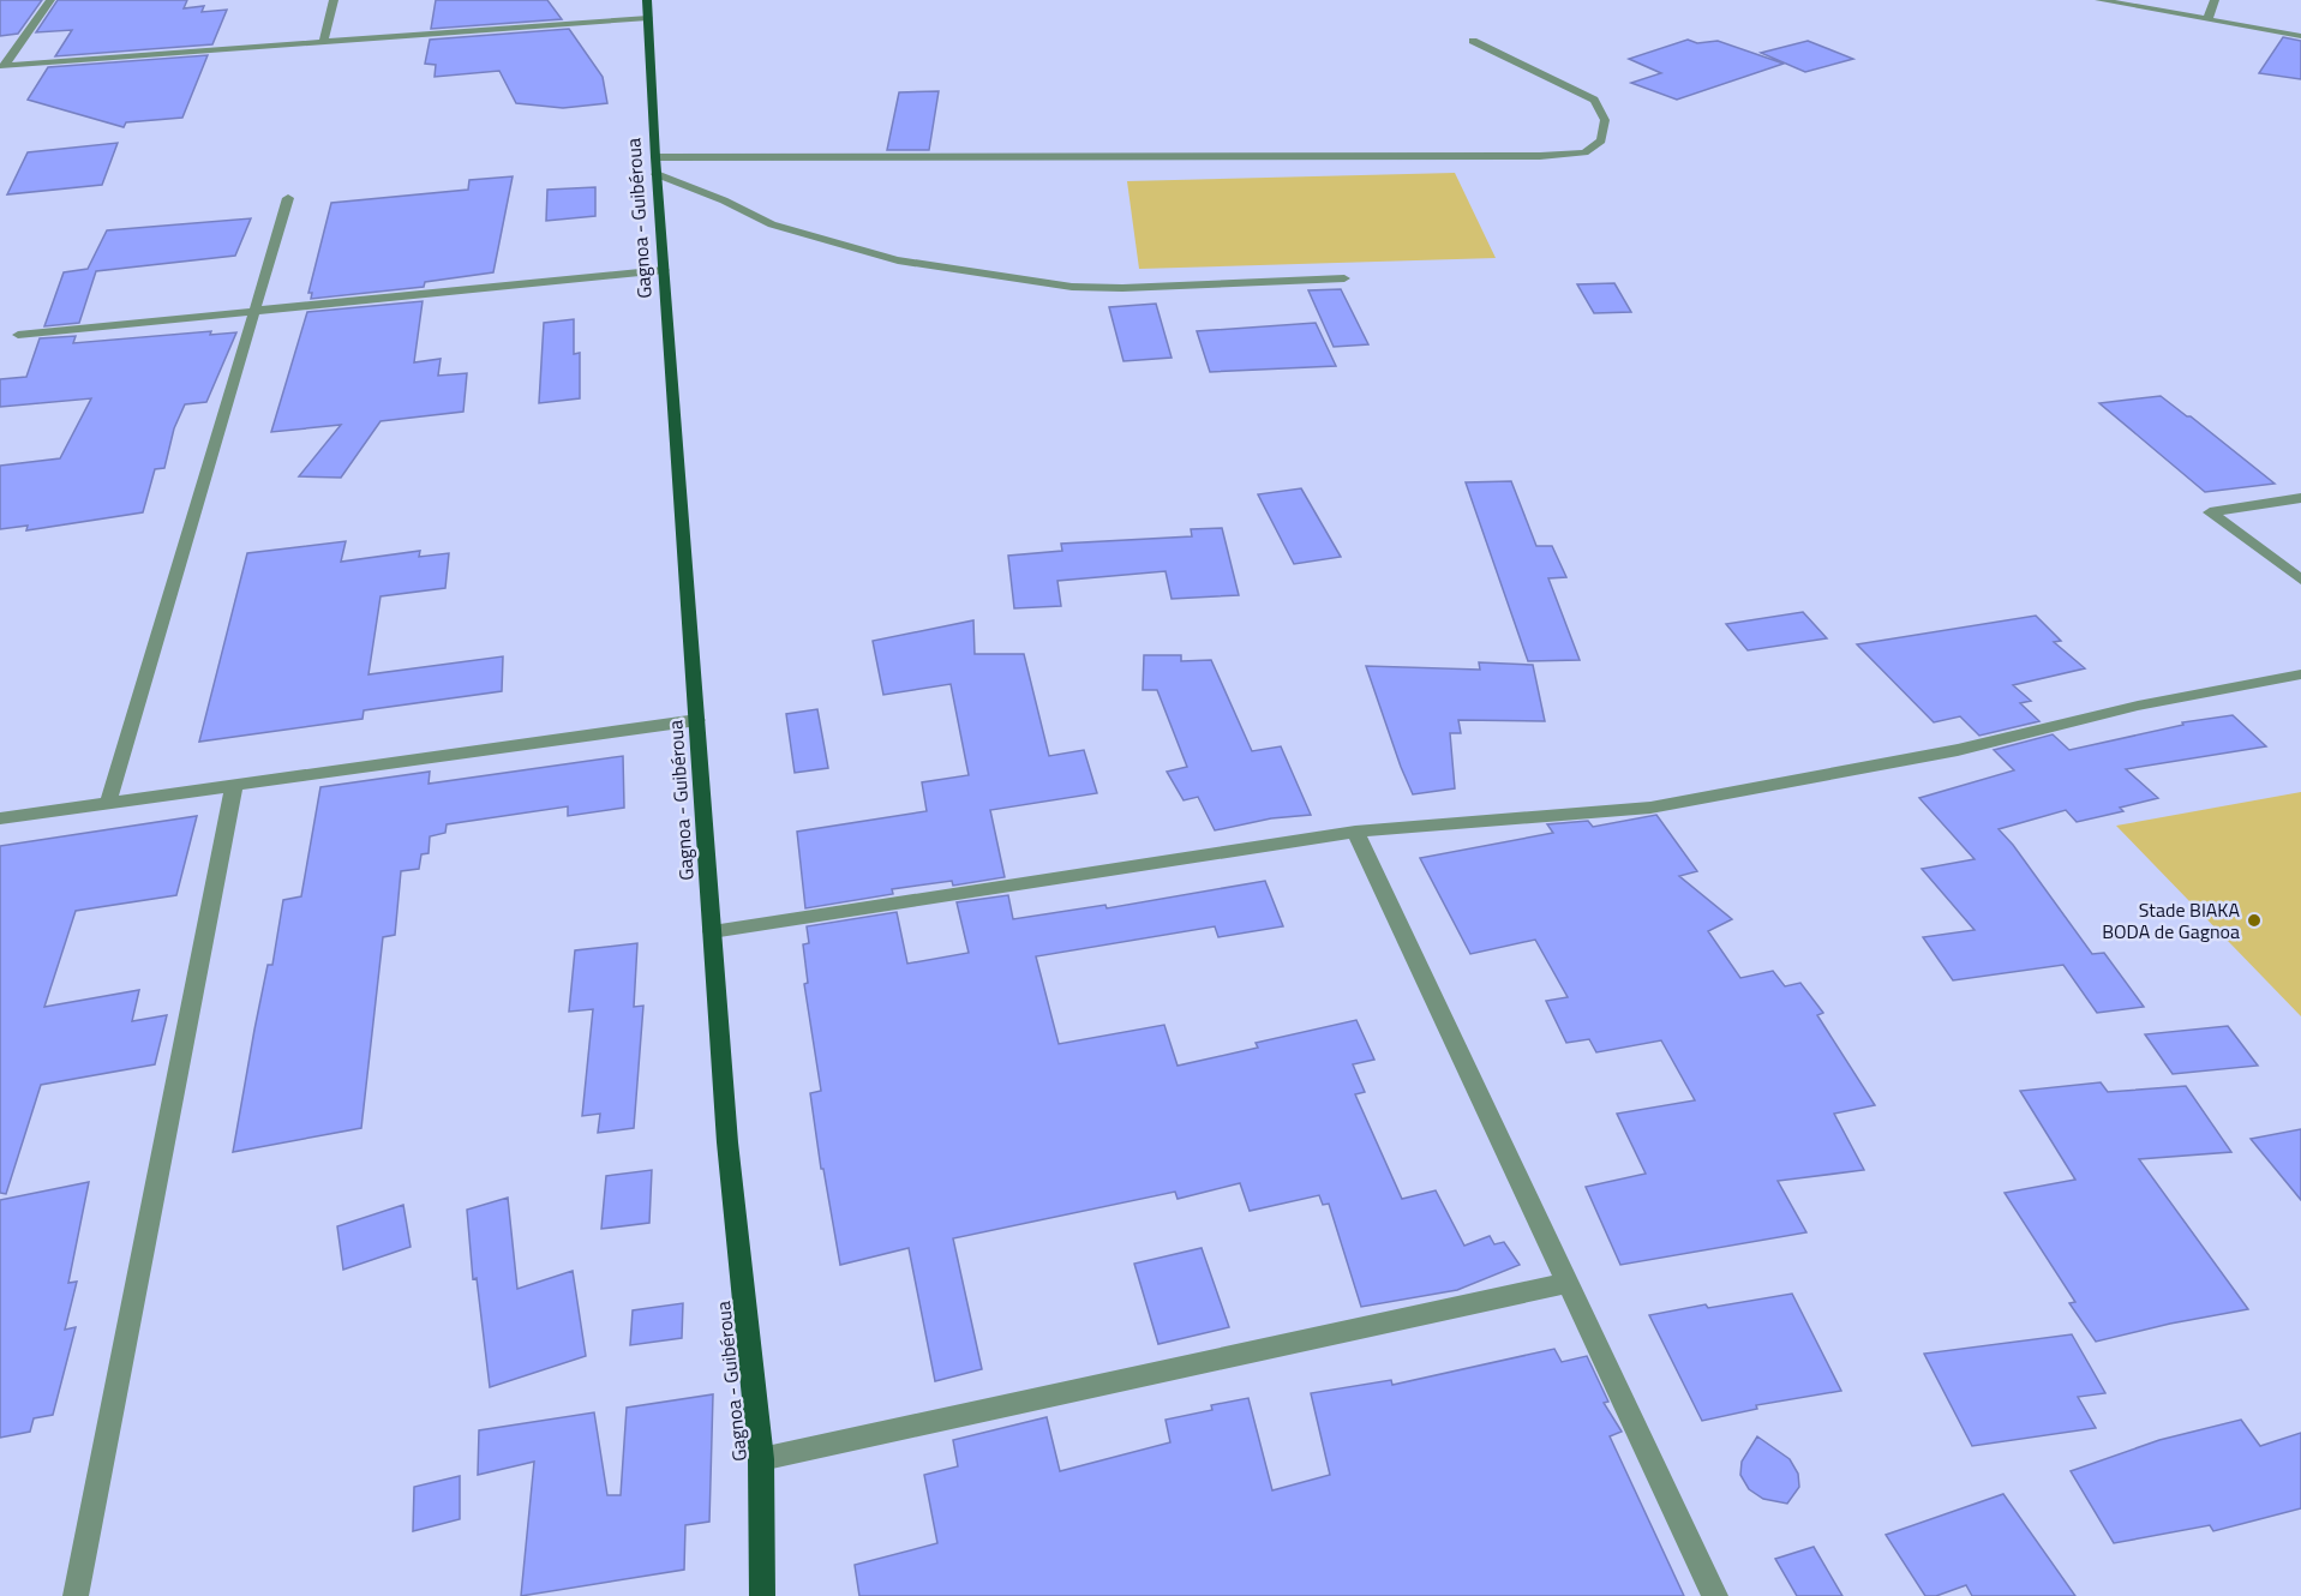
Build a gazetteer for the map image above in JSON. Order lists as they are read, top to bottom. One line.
{"streets":{"main road":["Gagnoa - Guibéroua"]},"places":["Stade BIAKA BODA de Gagnoa"]}
